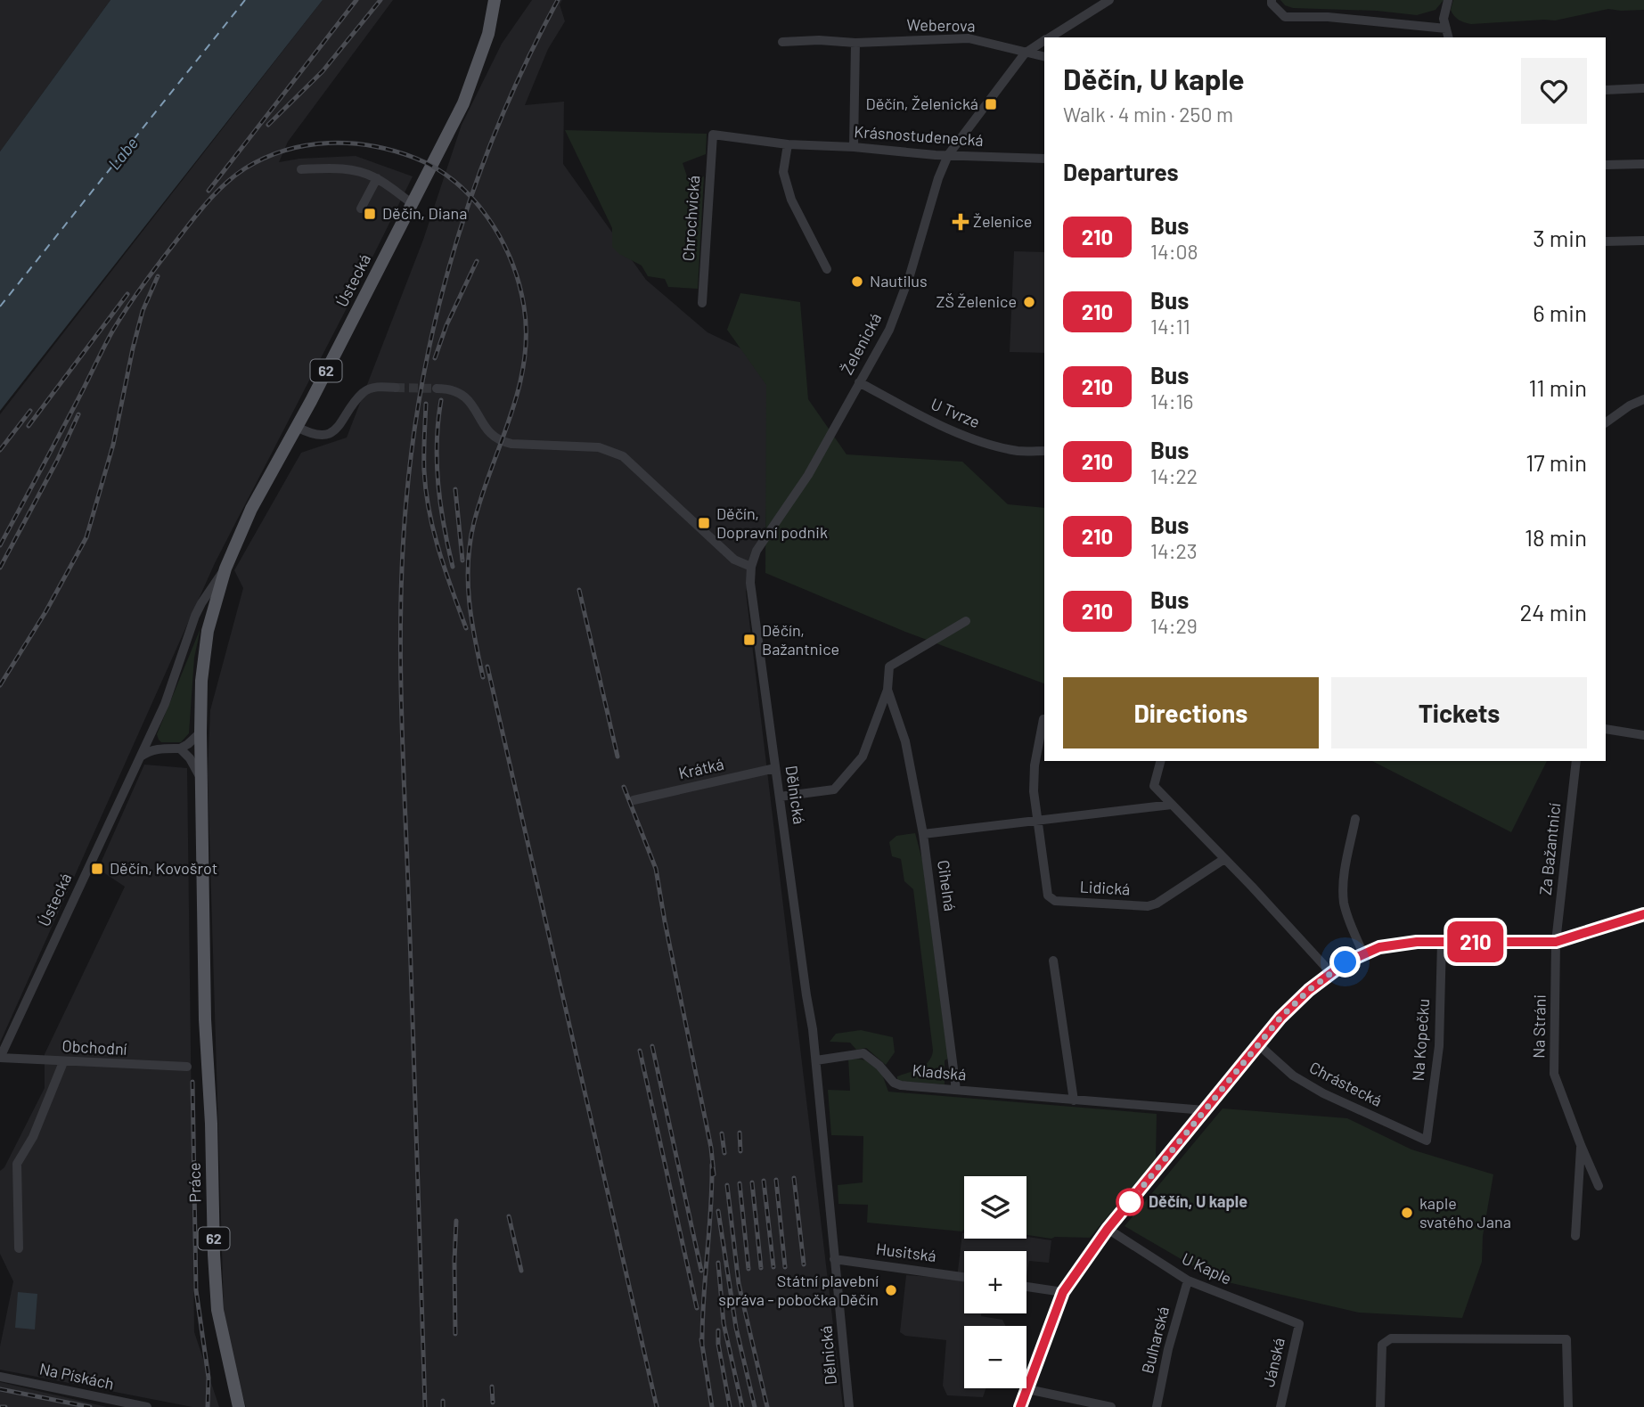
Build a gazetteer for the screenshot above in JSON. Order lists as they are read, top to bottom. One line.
{"streets":{"main road":["Ústecká","62","Práce"],"street":["Weberova","Krásnostudenecká","Chrochvická","Želenická","U Tvrze","Krátká","Dělnická","Za Bažantnicí","Cihelná","Lidická","Na Stráni","Na Kopečku","Obchodní","Kladská","Chrástecká","Husitská","U Kaple","Bulharská","Jánská","Na Pískách"]},"crossings":[["Weberova","Želenická"],["Krásnostudenecká","Chrochvická"],["Krásnostudenecká","Želenická"],["Ústecká","Obchodní"],["Ústecká","Práce"],["Želenická","U Tvrze"],["Želenická","Dělnická"],["Krátká","Dělnická"],["Dělnická","Kladská"],["Dělnická","Husitská"],["Za Bažantnicí","Na Stráni"],["Cihelná","Kladská"],["Na Kopečku","Chrástecká"],["U Kaple","Bulharská"],["U Kaple","Jánská"]],"water":["Labe"],"places":{"transit":["Děčín, Želenická","Děčín, Diana","Děčín, Dopravní podnik","Děčín, Bažantnice","Děčín, Kovošrot"],"health":["Želenice"],"other":["Nautilus","ZŠ Želenice","Děčín, U kaple","kaple svatého Jana","Státní plavební správa - pobočka Děčín"]},"lines":["bus line 210"],"page":{"on_map":"210","heading":[["Děčín, U kaple","Walk · 4 min · 250 m"],"Departures"],"list":[{"mark":"210","name":"Bus","note":"14:08","value":"3 min"},{"mark":"210","name":"Bus","note":"14:11","value":"6 min"},{"mark":"210","name":"Bus","note":"14:16","value":"11 min"},{"mark":"210","name":"Bus","note":"14:22","value":"17 min"},{"mark":"210","name":"Bus","note":"14:23","value":"18 min"},{"mark":"210","name":"Bus","note":"14:29","value":"24 min"}],"buttons":["Directions","Tickets"],"map_buttons":["+","−"]}}
